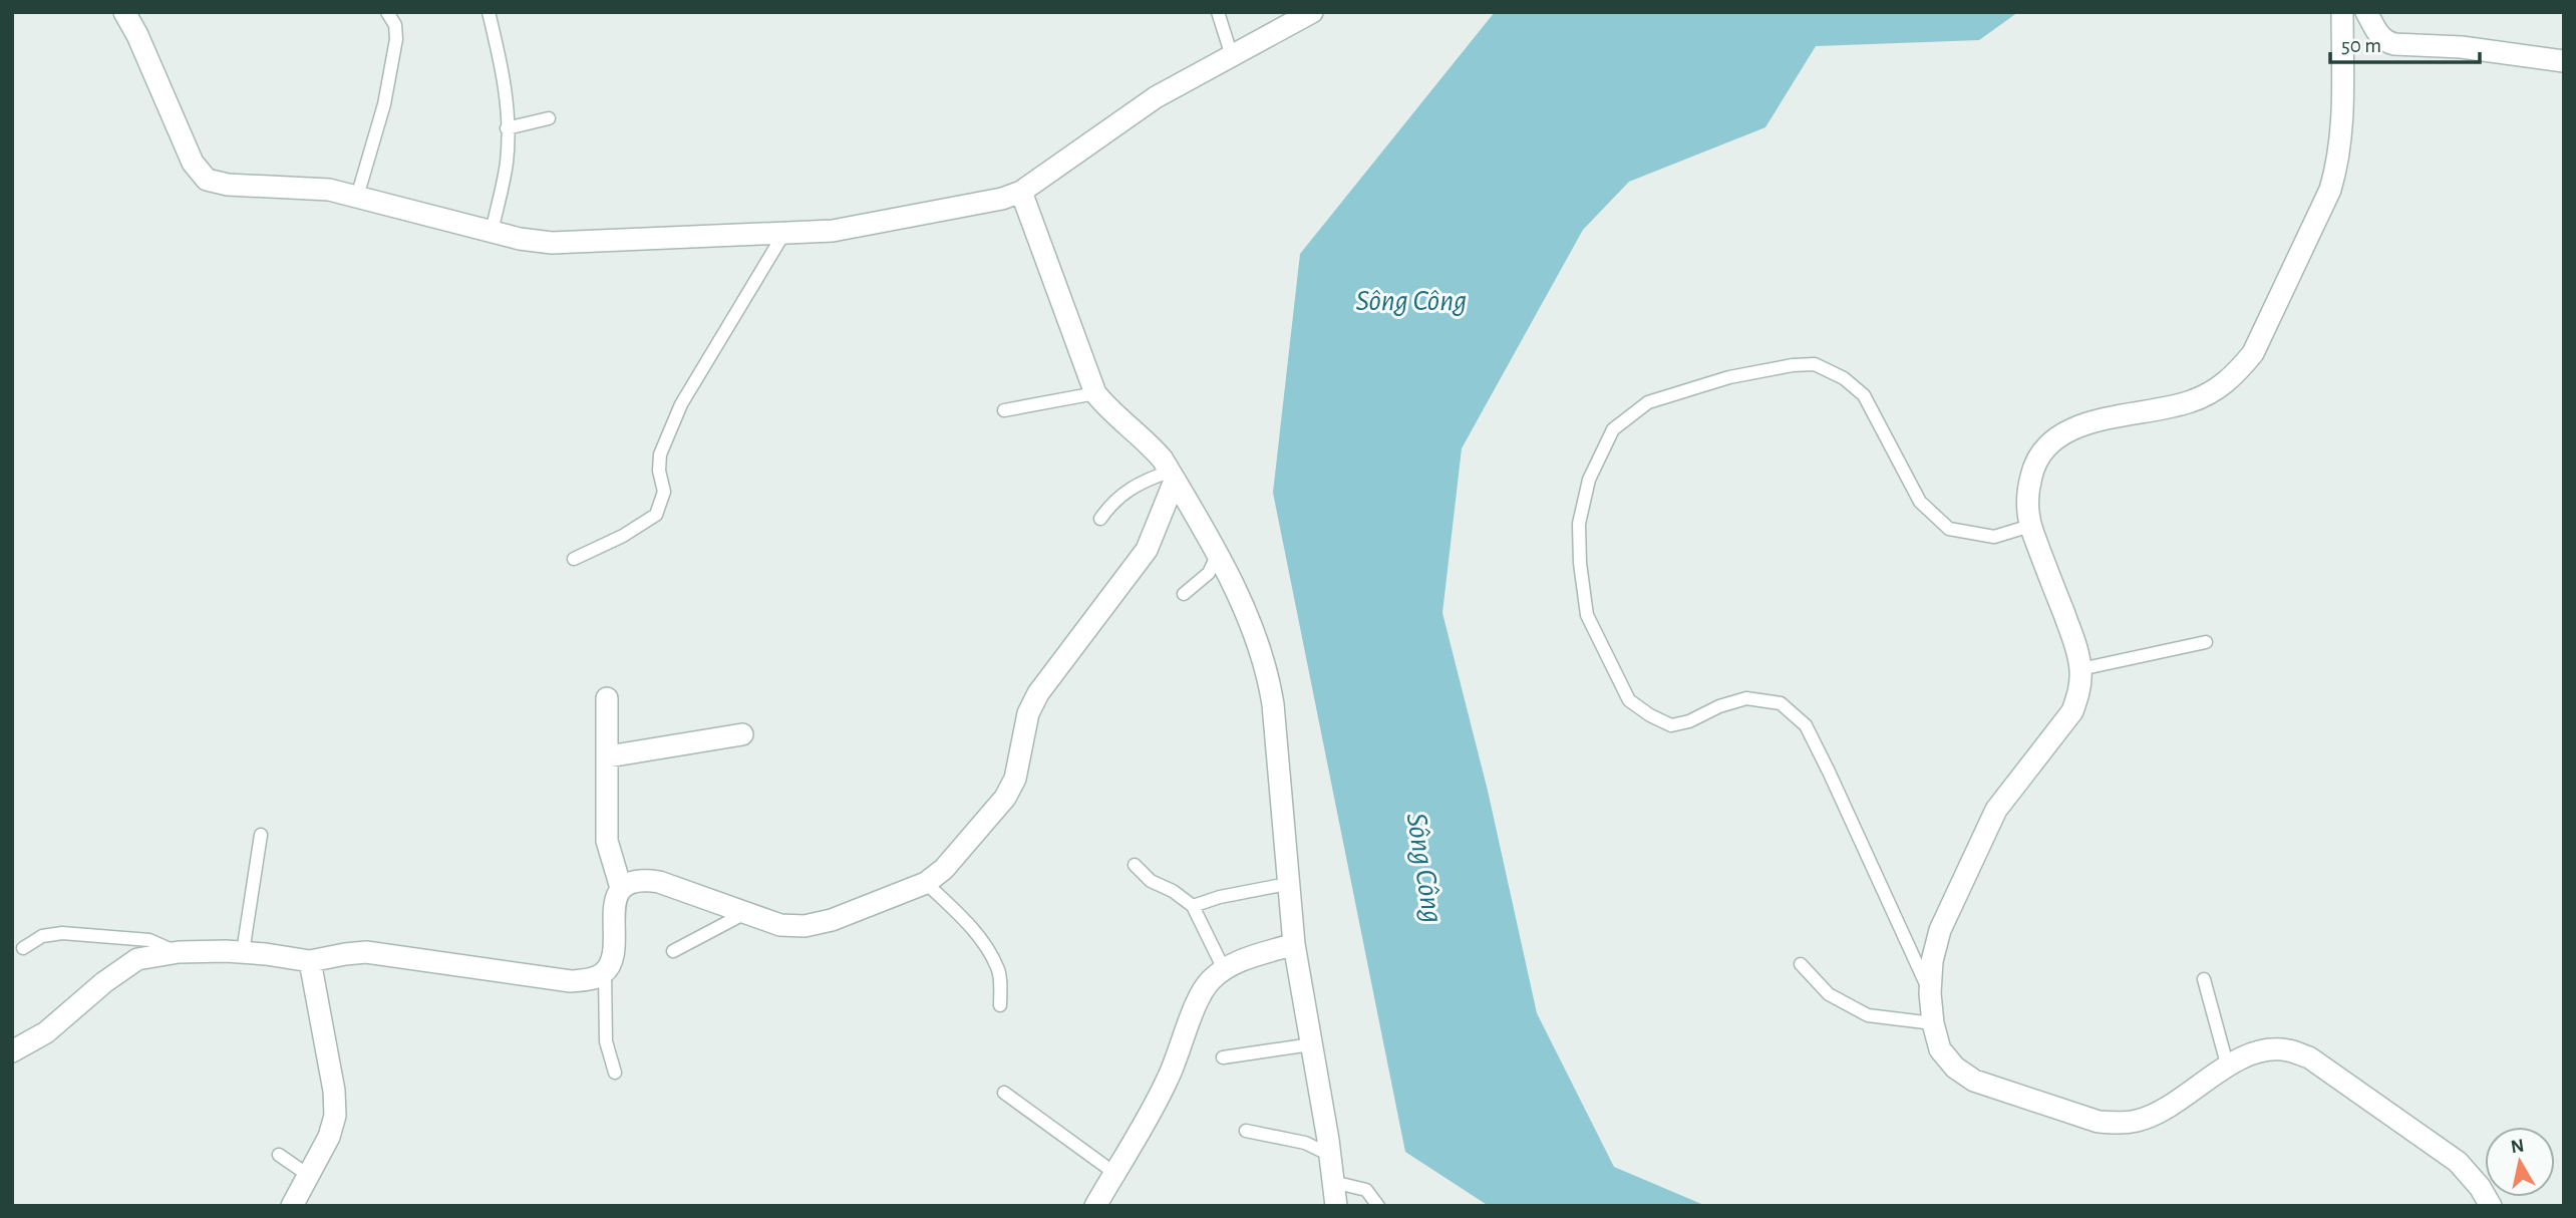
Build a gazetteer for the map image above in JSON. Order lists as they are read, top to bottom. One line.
{"water":["Sông Công"],"scale_bar":"50 m","north":"top"}
